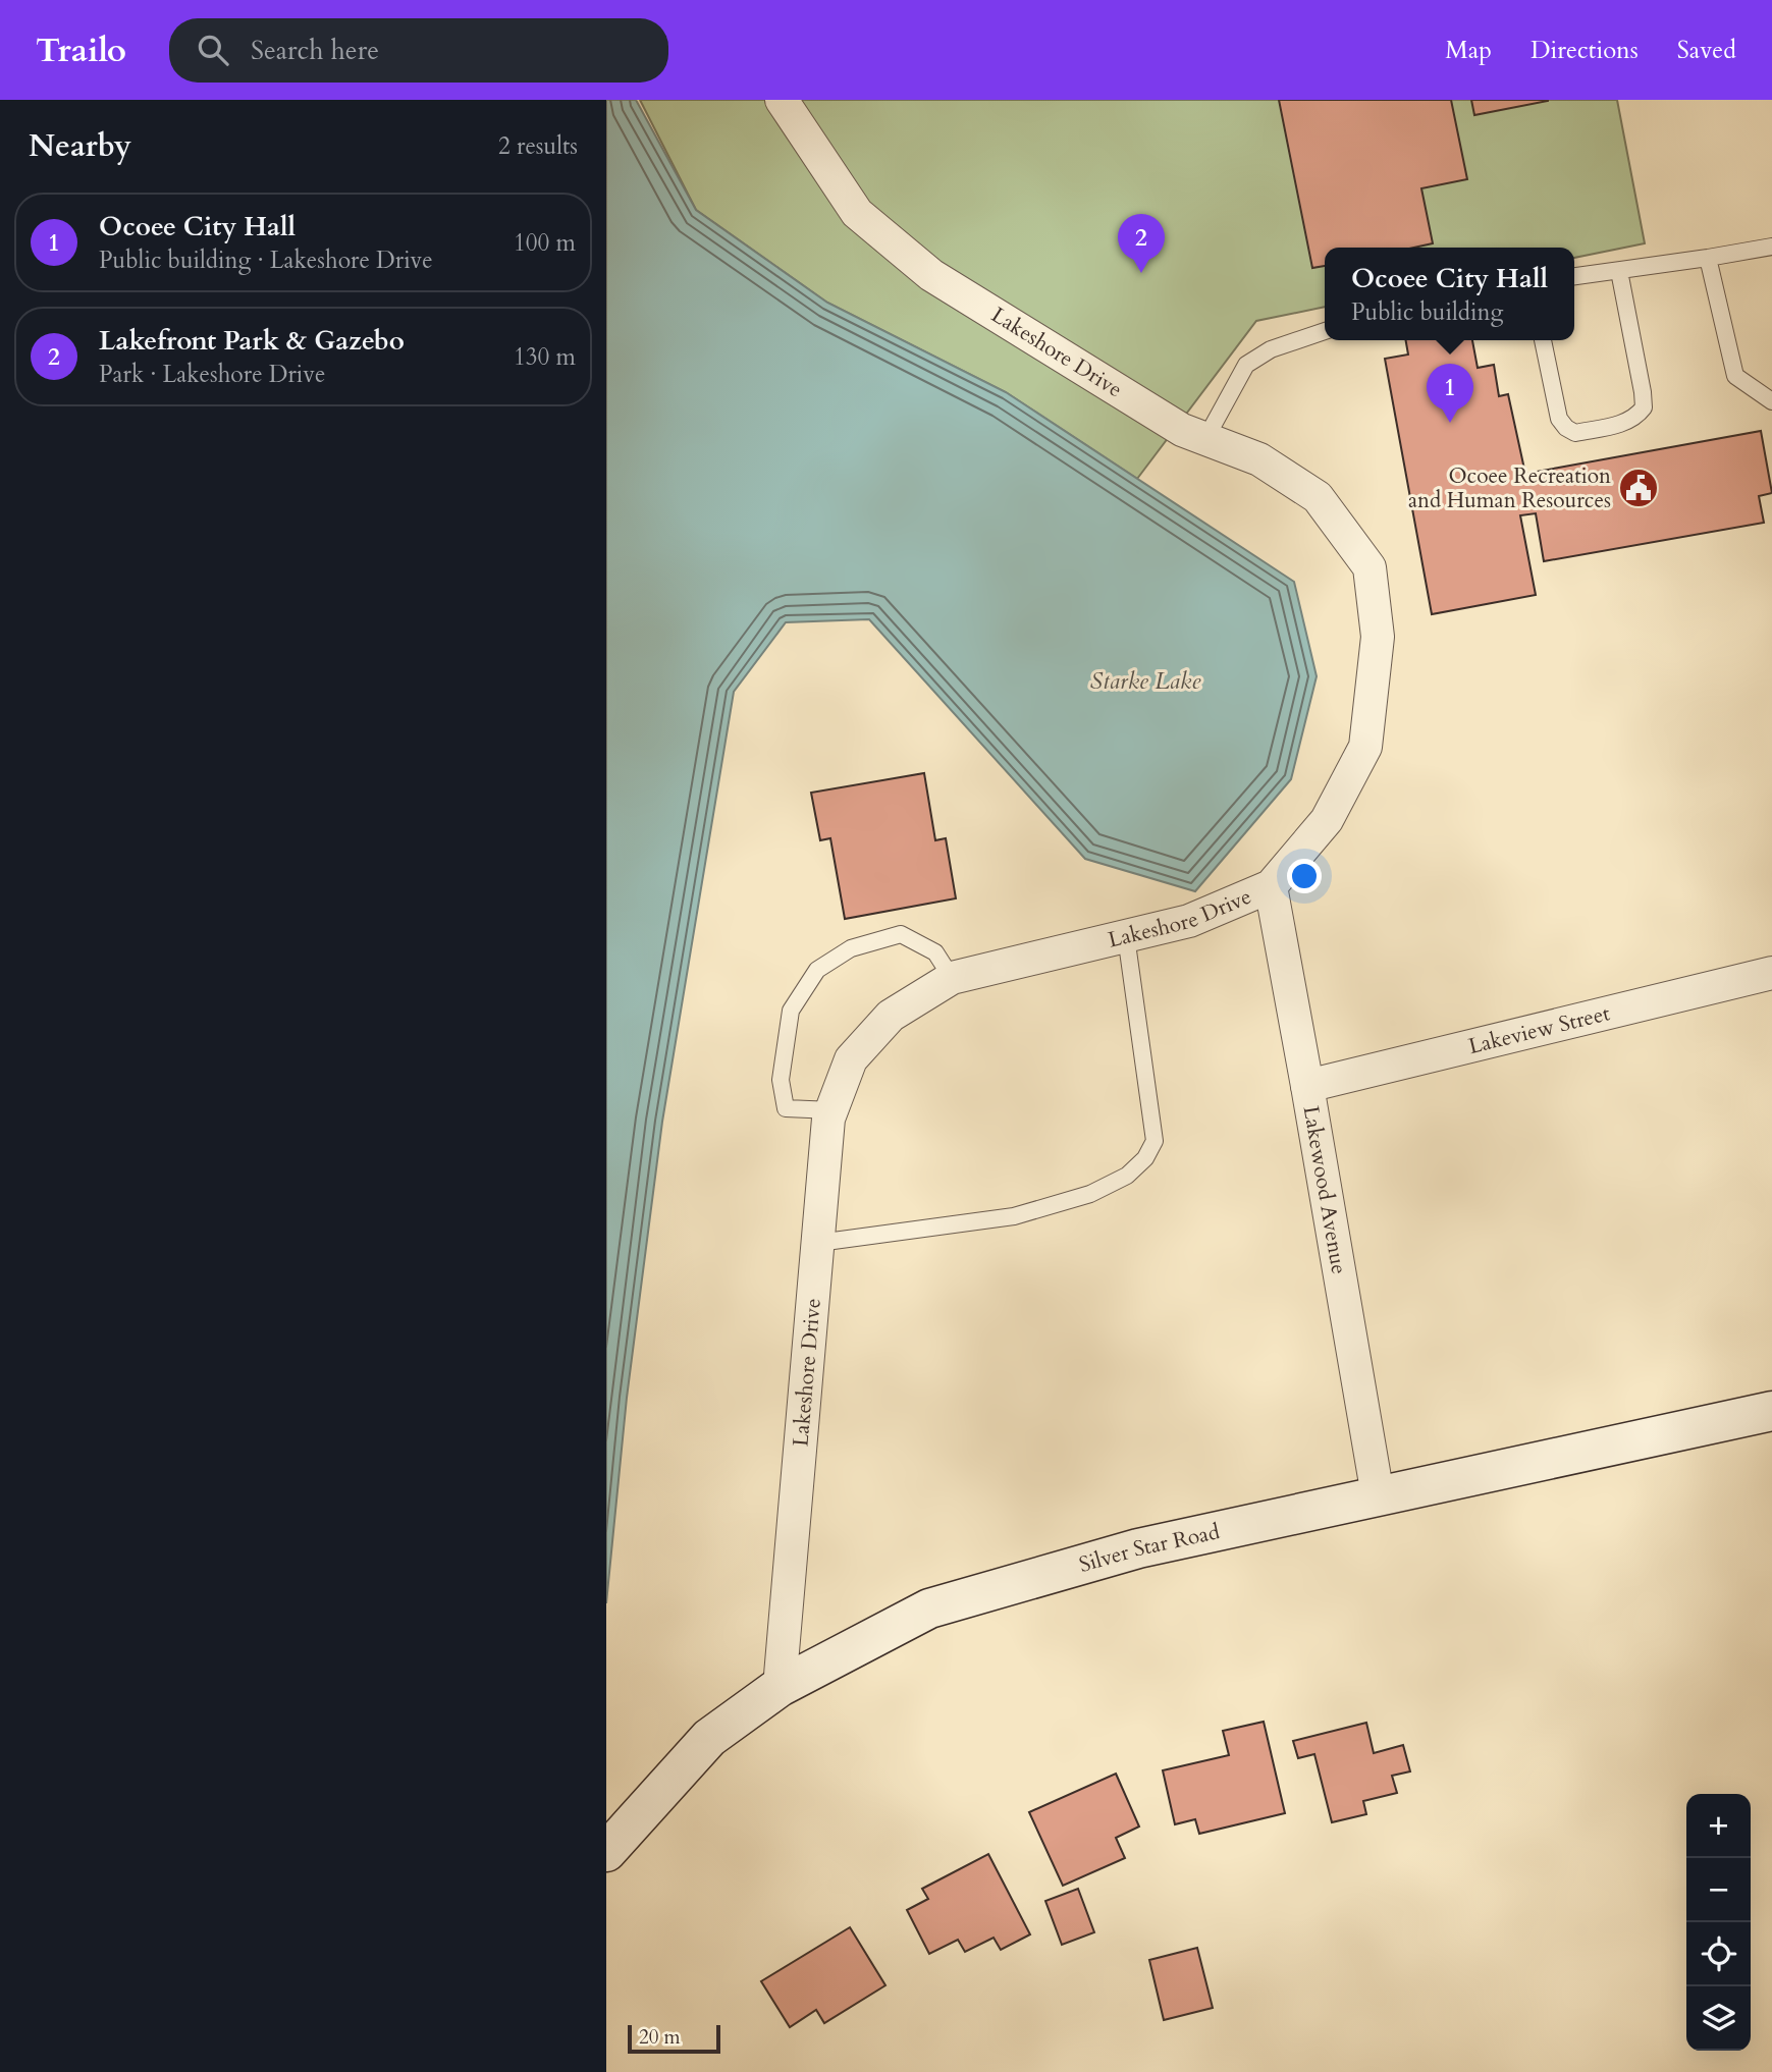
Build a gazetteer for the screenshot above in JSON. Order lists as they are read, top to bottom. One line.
{"streets":{"main road":["Silver Star Road"],"street":["Lakeshore Drive","Lakeview Street","Lakewood Avenue"]},"crossings":[["Lakeshore Drive","Lakewood Avenue"],["Lakeshore Drive","Silver Star Road"],["Lakeview Street","Lakewood Avenue"],["Lakewood Avenue","Silver Star Road"]],"water":["Starke Lake"],"places":{"public building":["Ocoee Recreation and Human Resources"]},"scale_bar":"20 m","page":{"header":"Trailo","search":"Search here","nav":["Map","Directions","Saved"],"heading":["Nearby","2 results"],"list":[{"mark":"1","name":"Ocoee City Hall","note":"Public building · Lakeshore Drive","value":"100 m"},{"mark":"2","name":"Lakefront Park & Gazebo","note":"Park · Lakeshore Drive","value":"130 m"}],"pins":["2","1"],"popup":["Ocoee City Hall","Public building"],"map_buttons":["+","−"],"scale":"20 m"}}
